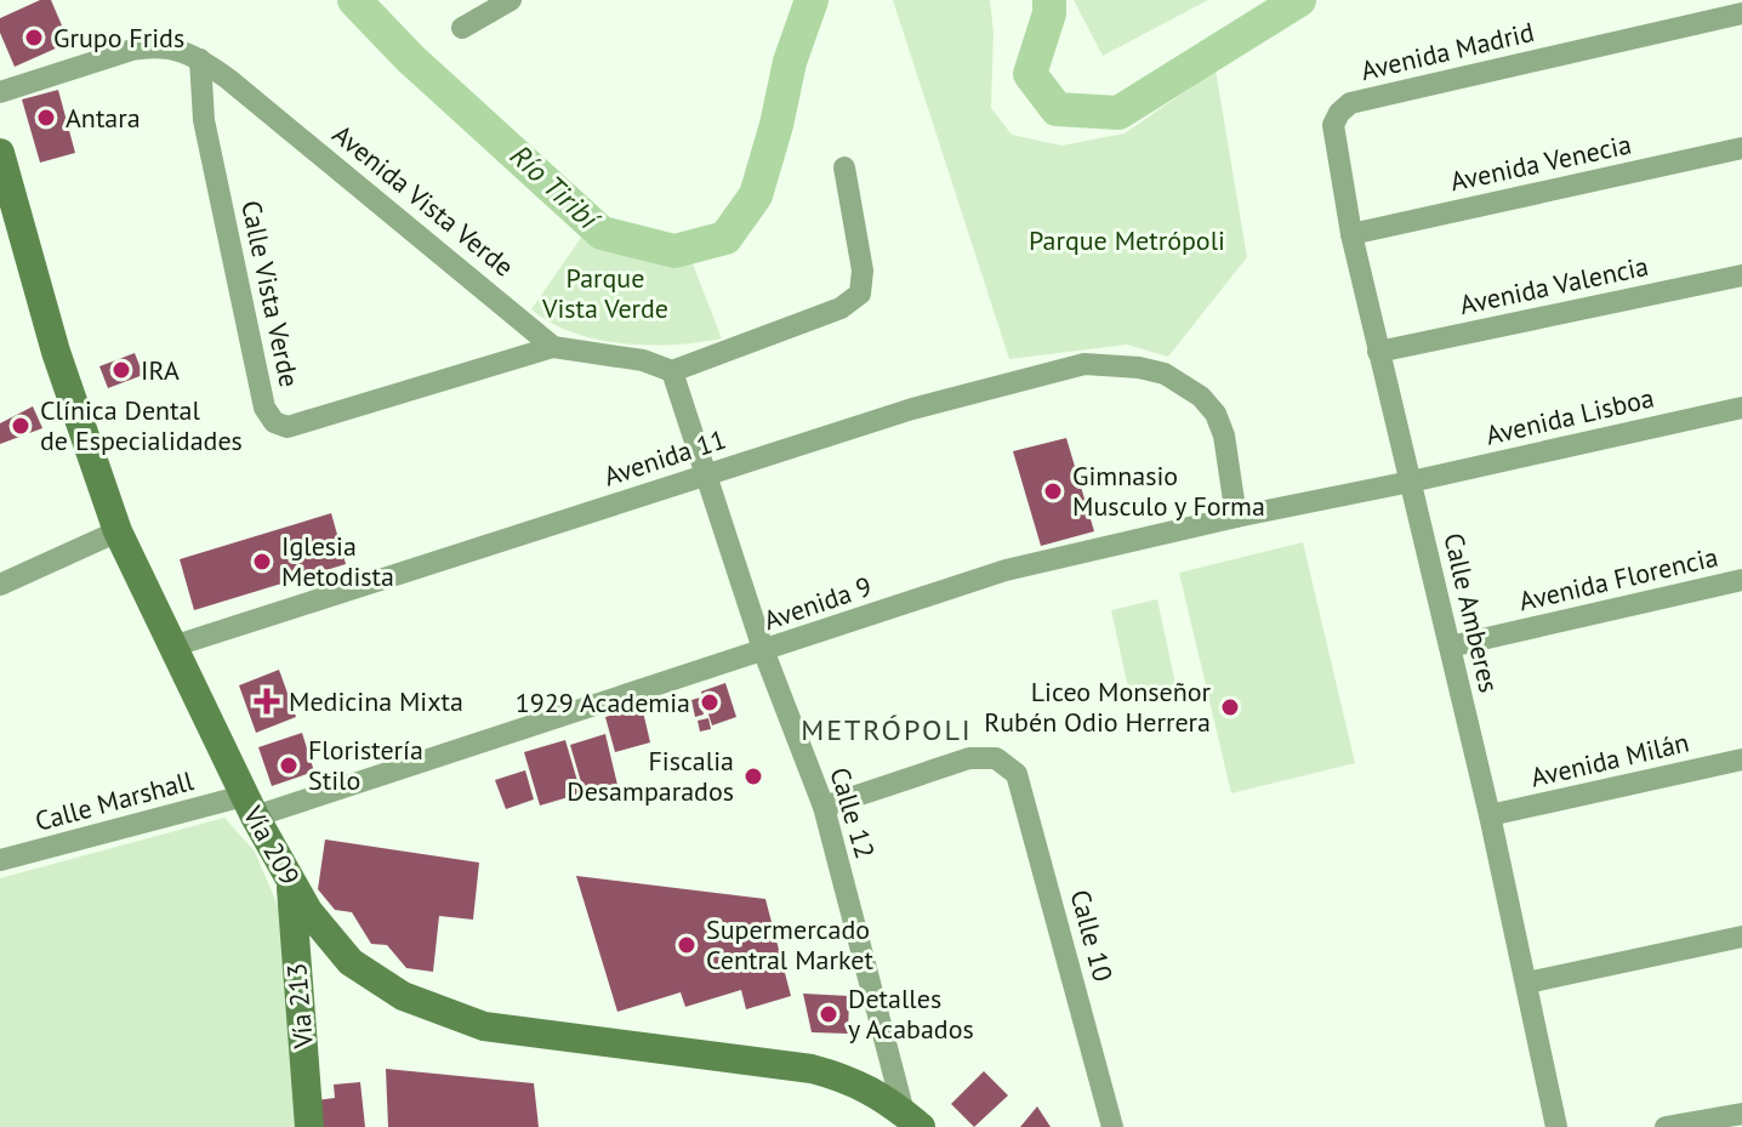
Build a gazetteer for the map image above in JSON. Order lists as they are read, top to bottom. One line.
{"streets":{"main road":["Vía 209","Vía 213"],"street":["Avenida Madrid","Avenida Venecia","Avenida Vista Verde","Avenida Valencia","Calle Vista Verde","Avenida Lisboa","Avenida 11","Avenida Florencia","Avenida 9","Calle Amberes","Avenida Milán","Calle Marshall","Calle 12","Calle 10"]},"crossings":[["Avenida Madrid","Calle Amberes"],["Avenida Venecia","Calle Amberes"],["Avenida Vista Verde","Calle Vista Verde"],["Avenida Valencia","Calle Amberes"],["Avenida Lisboa","Avenida 9"],["Avenida Lisboa","Calle Amberes"],["Avenida 11","Avenida 9"],["Avenida 11","Calle 12"],["Avenida 11","Vía 209"],["Avenida Florencia","Calle Amberes"],["Avenida 9","Calle Amberes"],["Avenida 9","Calle Marshall"],["Avenida 9","Calle 12"],["Avenida 9","Vía 209"],["Calle Amberes","Avenida Milán"],["Calle Marshall","Vía 209"],["Calle 12","Vía 209"],["Calle 12","Calle 10"],["Vía 209","Vía 213"]],"districts":["METRÓPOLI"],"water":["Río Tiribí"],"parks":["Parque Metrópoli","Parque Vista Verde"],"places":{"other":["Grupo Frids","Antara","IRA","Clínica Dental de Especialidades","Gimnasio Musculo y Forma","Iglesia Metodista","1929 Academia","Liceo Monseñor Rubén Odio Herrera","Floristería Stilo","Fiscalia Desamparados","Supermercado Central Market","Detalles y Acabados"],"health":["Medicina Mixta"]}}
